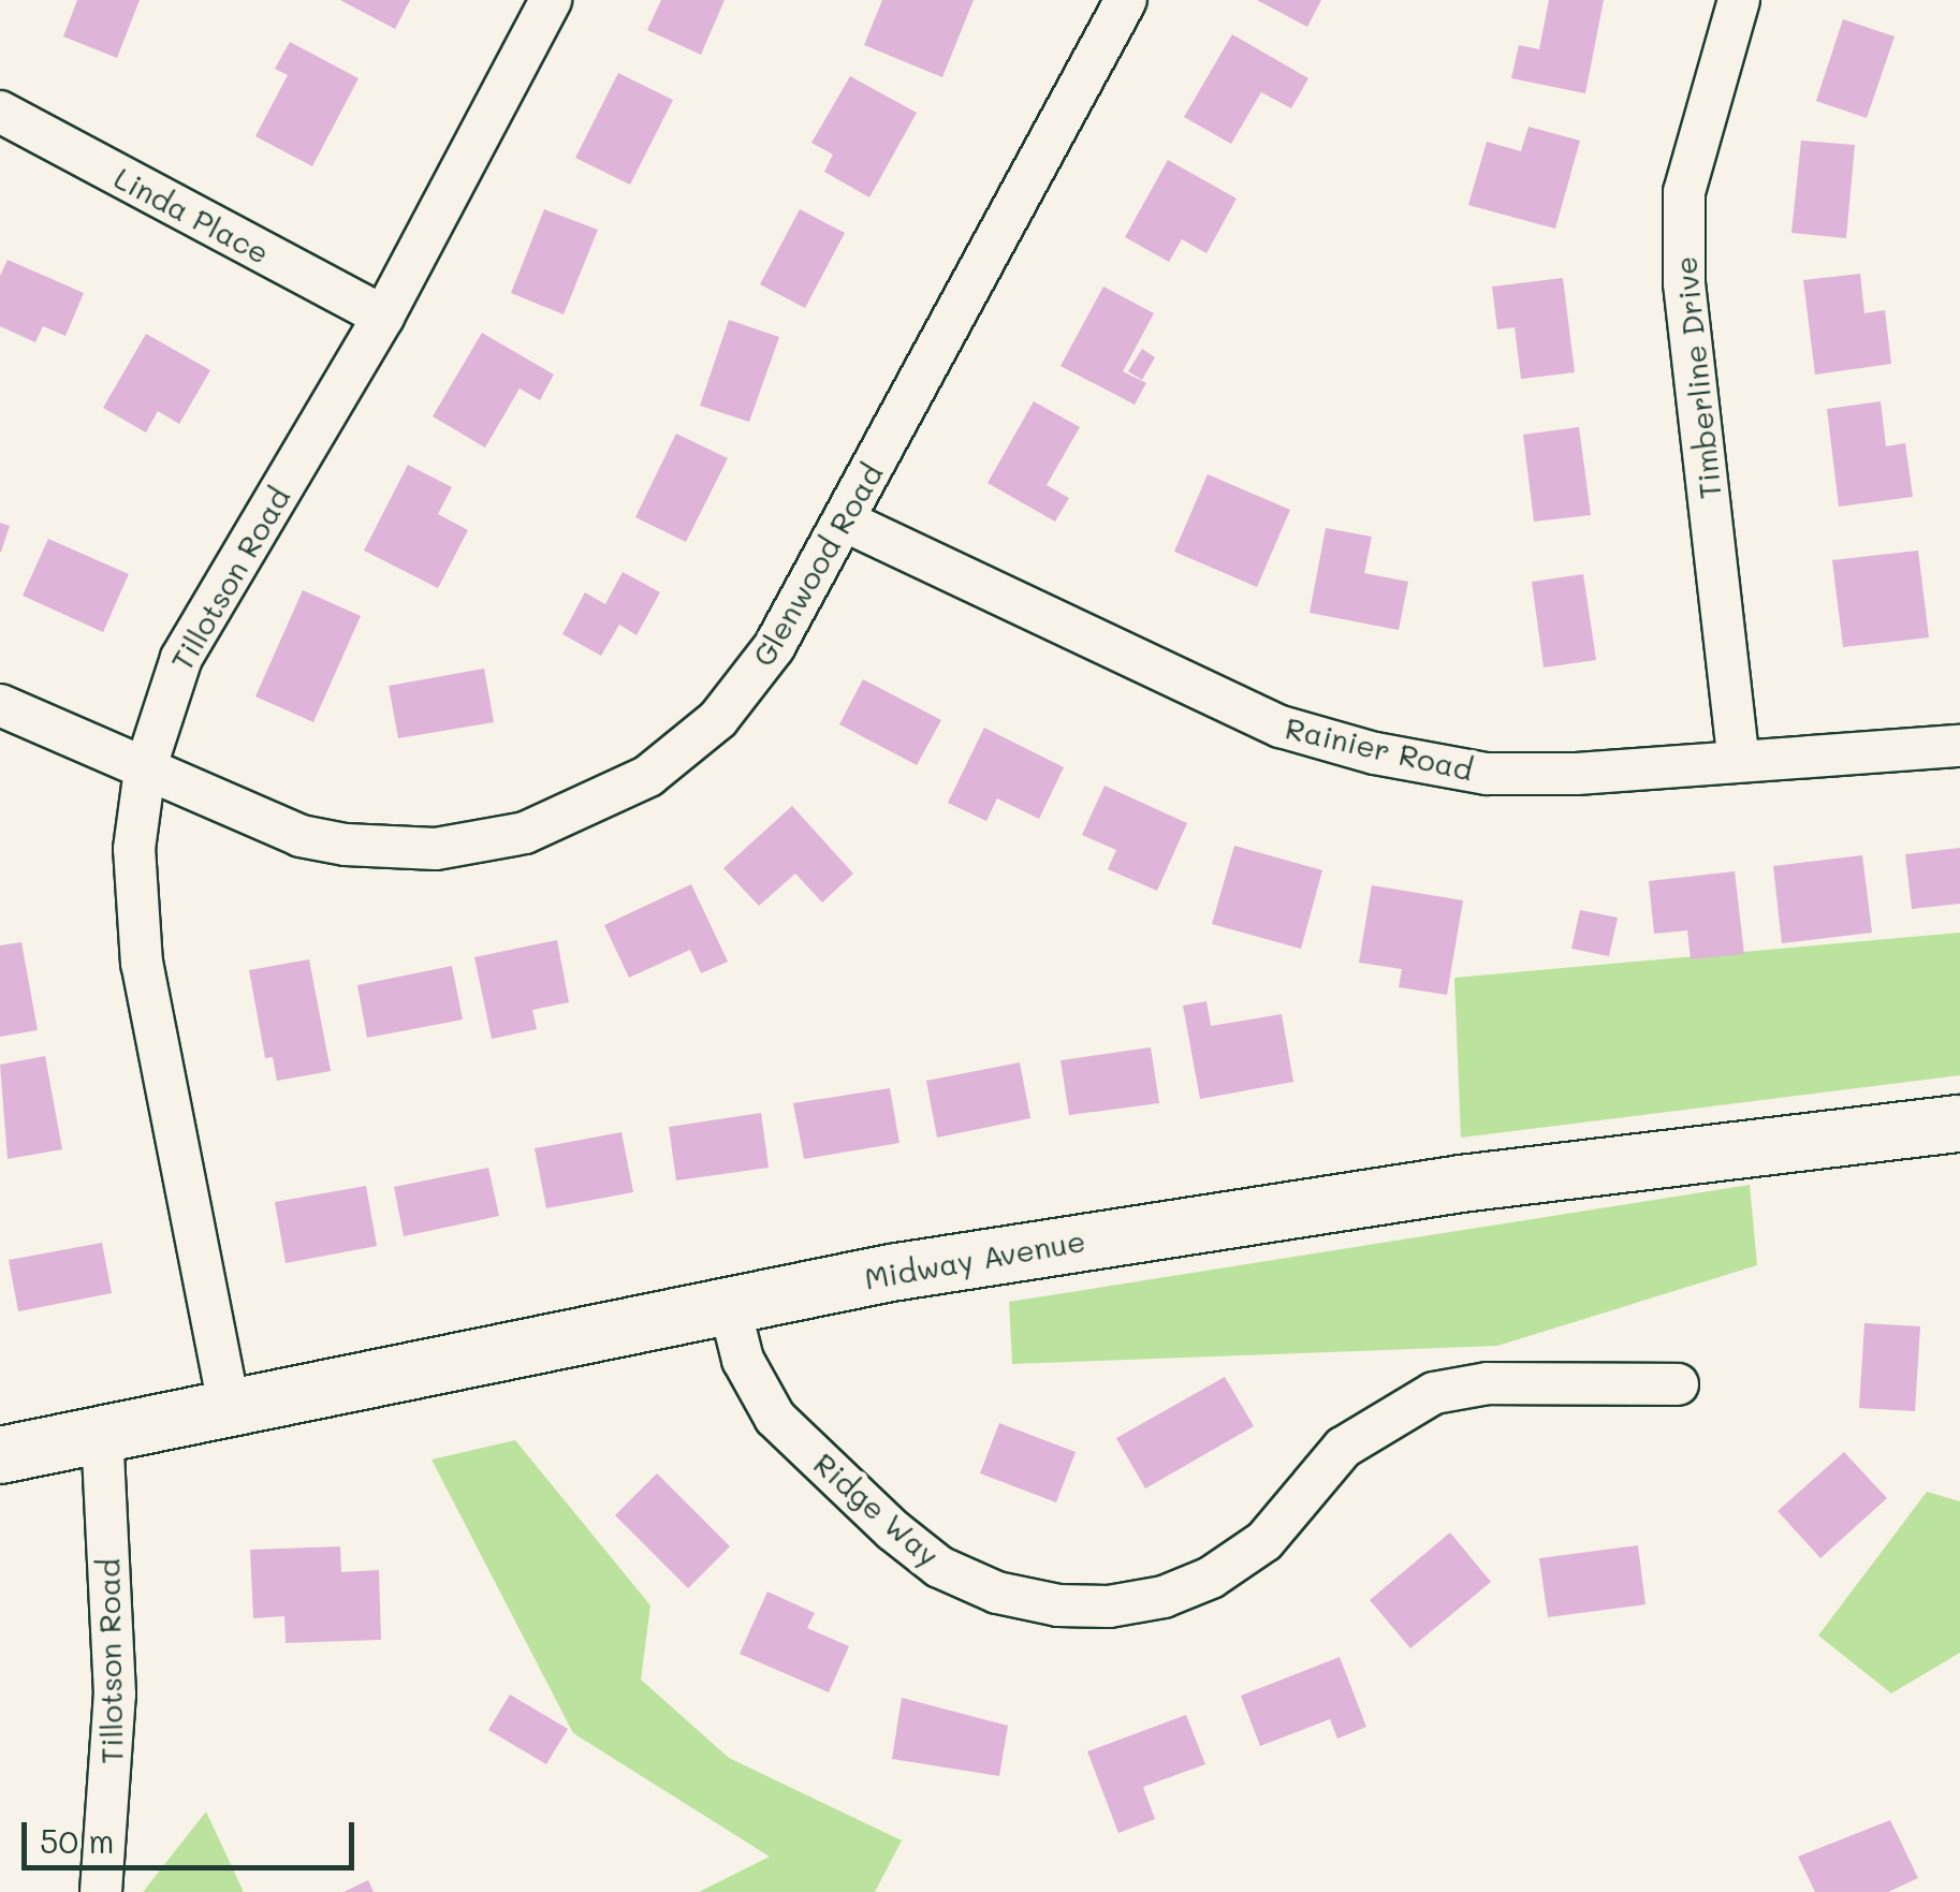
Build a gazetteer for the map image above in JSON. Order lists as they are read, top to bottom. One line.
{"streets":{"main road":["Midway Avenue"],"street":["Linda Place","Timberline Drive","Glenwood Road","Tillotson Road","Rainier Road","Ridge Way"]},"crossings":[["Linda Place","Tillotson Road"],["Timberline Drive","Rainier Road"],["Glenwood Road","Tillotson Road"],["Glenwood Road","Rainier Road"],["Tillotson Road","Midway Avenue"],["Midway Avenue","Ridge Way"]],"scale_bar":"50 m"}
